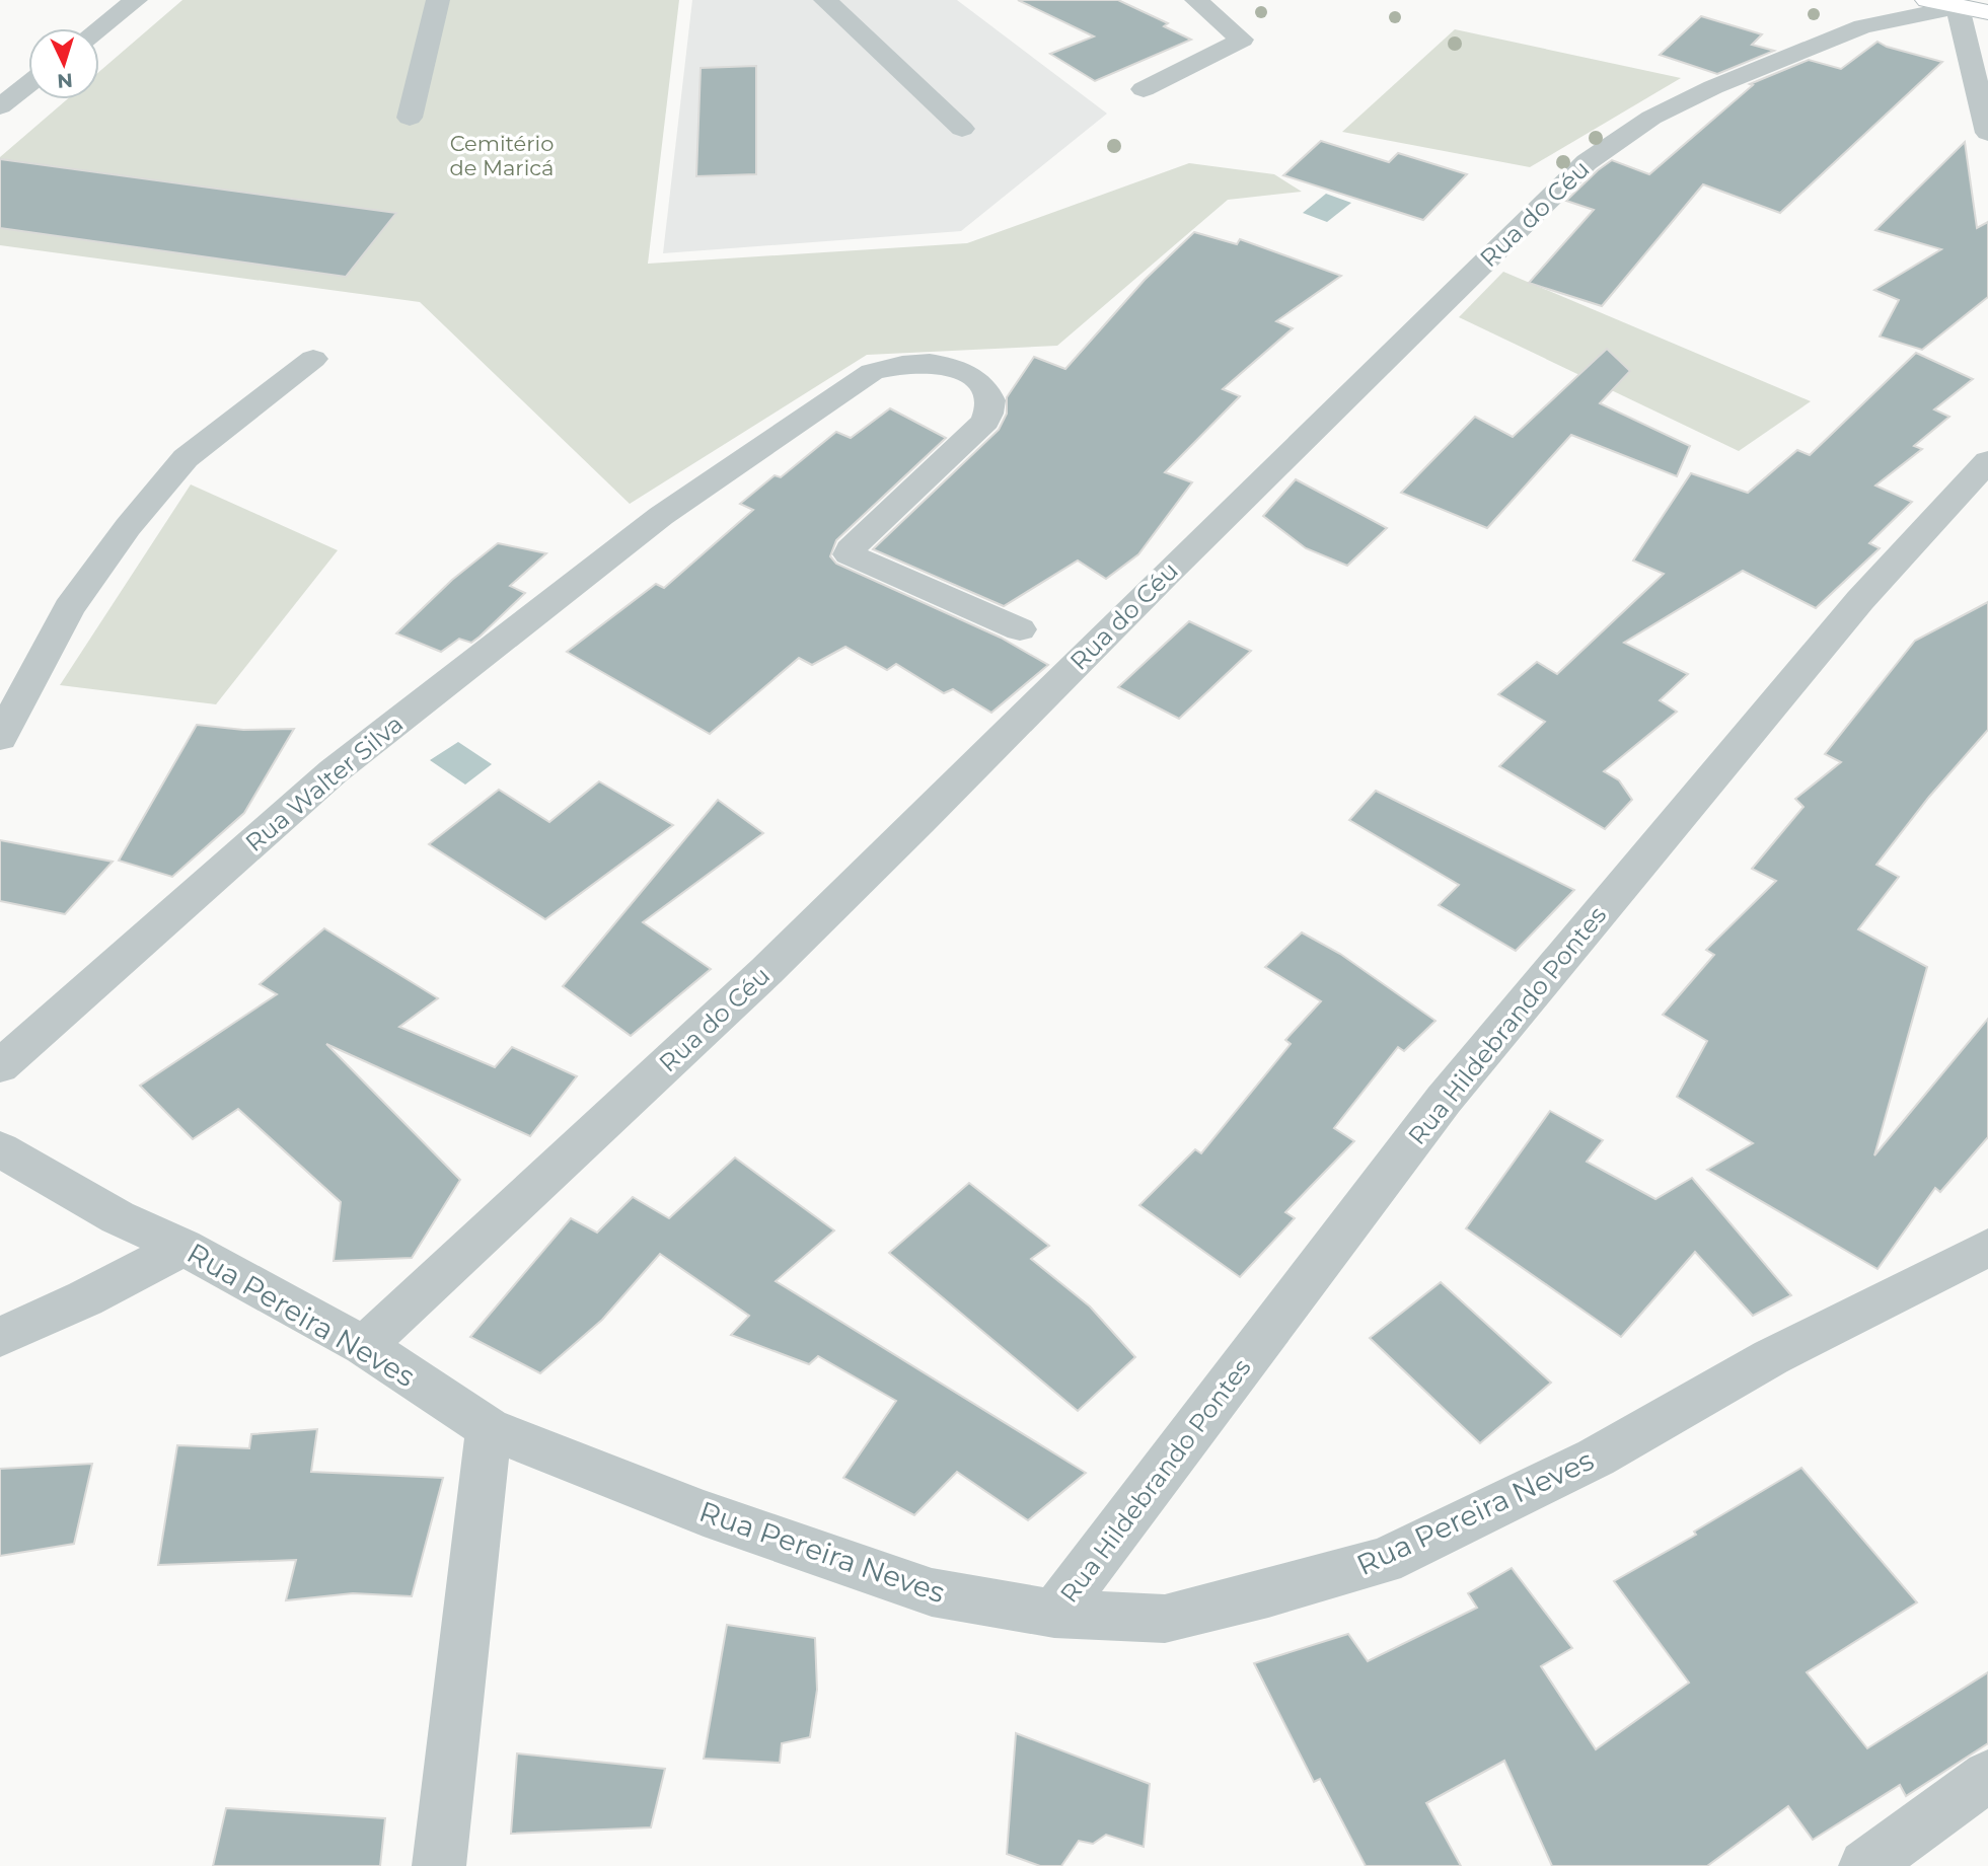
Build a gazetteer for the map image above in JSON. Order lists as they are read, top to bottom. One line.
{"streets":{"street":["Rua do Céu","Rua Walter Silva","Rua Hildebrando Pontes","Rua Pereira Neves"]},"crossings":[["Rua do Céu","Rua Pereira Neves"],["Rua Hildebrando Pontes","Rua Pereira Neves"]],"parks":["Cemitério de Maricá"],"north":"bottom"}
